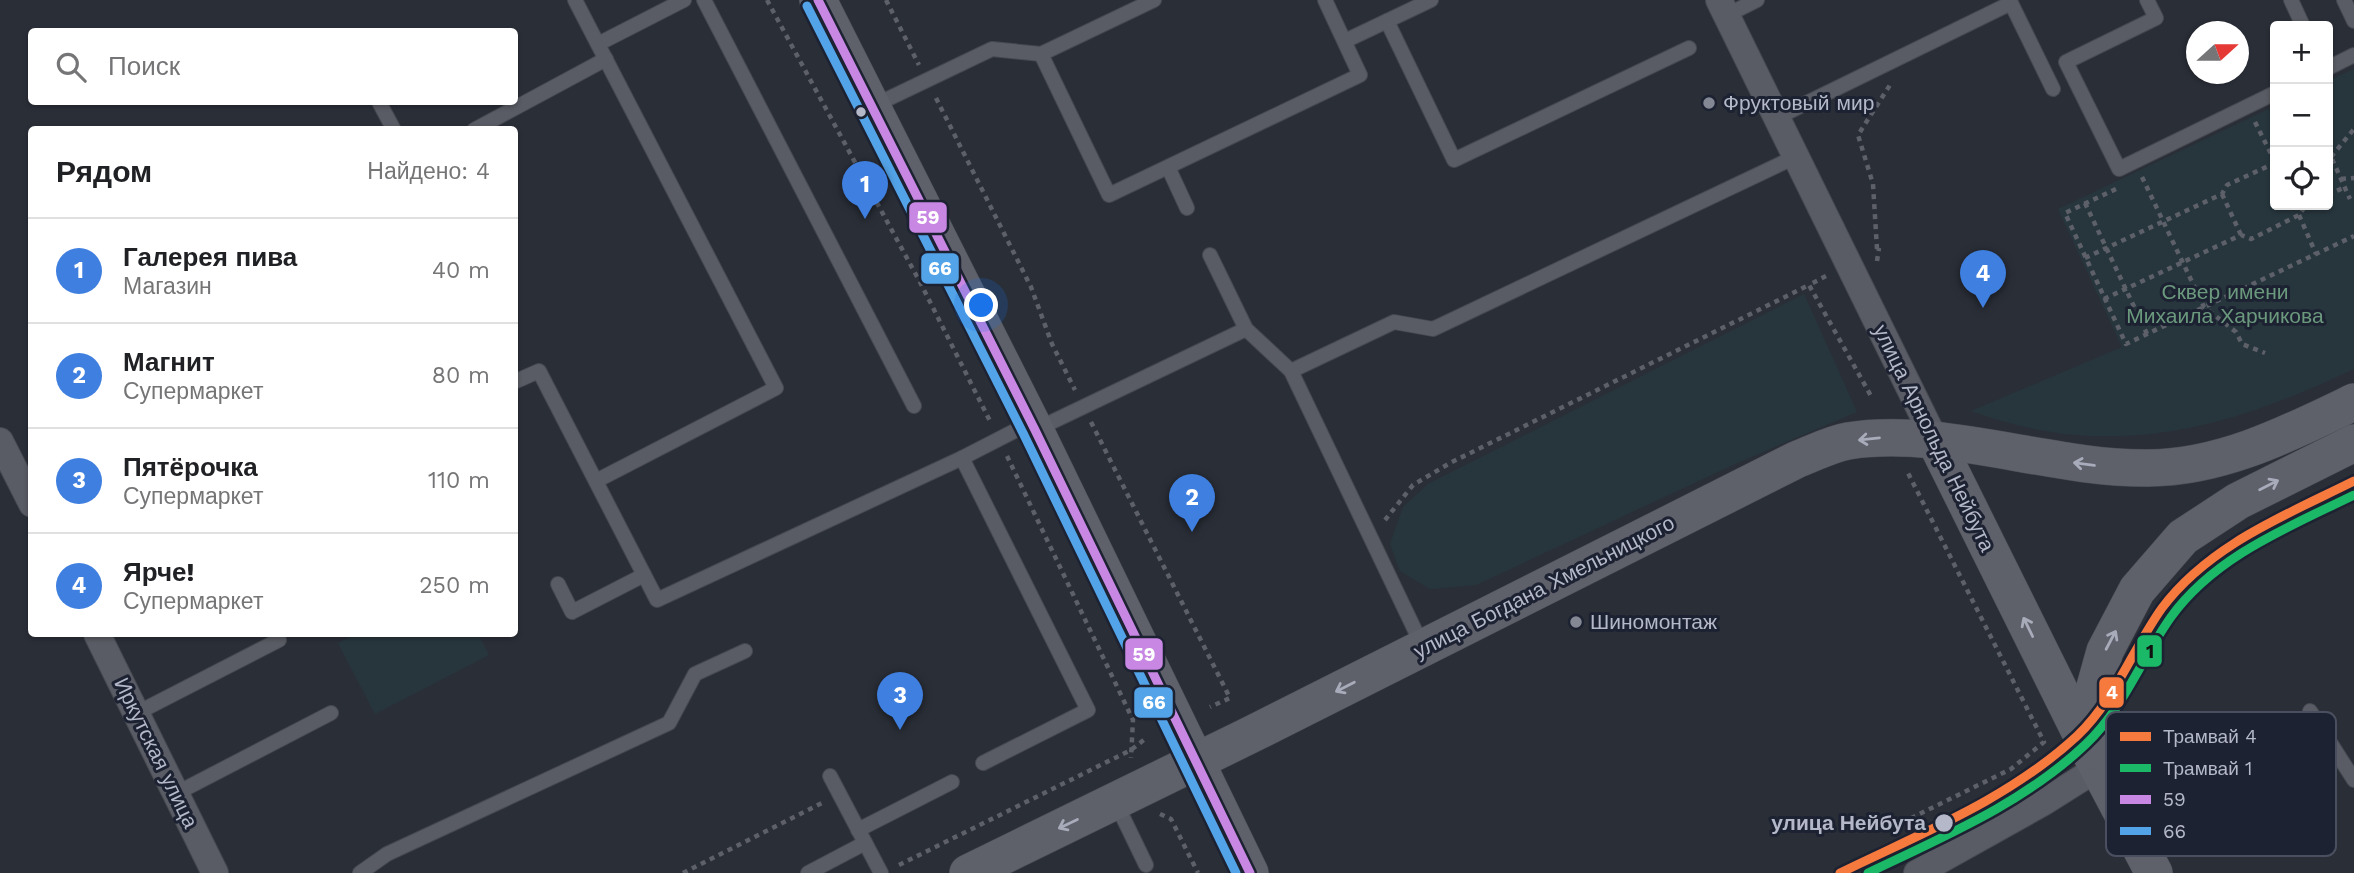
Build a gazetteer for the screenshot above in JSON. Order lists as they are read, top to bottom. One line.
{"streets":{"main road":["улица Арнольда Нейбута","улица Богдана Хмельницкого"],"street":["Иркутская улица"]},"crossings":[["улица Арнольда Нейбута","улица Богдана Хмельницкого"]],"one_way":["улица Арнольда Нейбута","улица Богдана Хмельницкого"],"parks":["Сквер имени Михаила Харчикова"],"places":["Фруктовый мир","Шиномонтаж","улица Нейбута"],"lines":["transit line 59","transit line 66","tram line 4","tram line 1"],"legend":["Трамвай 4","Трамвай 1","59","66"],"north":"right","page":{"map_buttons":["+","−"],"search":"Поиск","heading":["Рядом","Найдено: 4"],"pins":["1","4","2","3"],"list":[{"mark":"1","name":"Галерея пива","note":"Магазин","value":"40 m"},{"mark":"2","name":"Магнит","note":"Супермаркет","value":"80 m"},{"mark":"3","name":"Пятёрочка","note":"Супермаркет","value":"110 m"},{"mark":"4","name":"Ярче!","note":"Супермаркет","value":"250 m"}]}}
